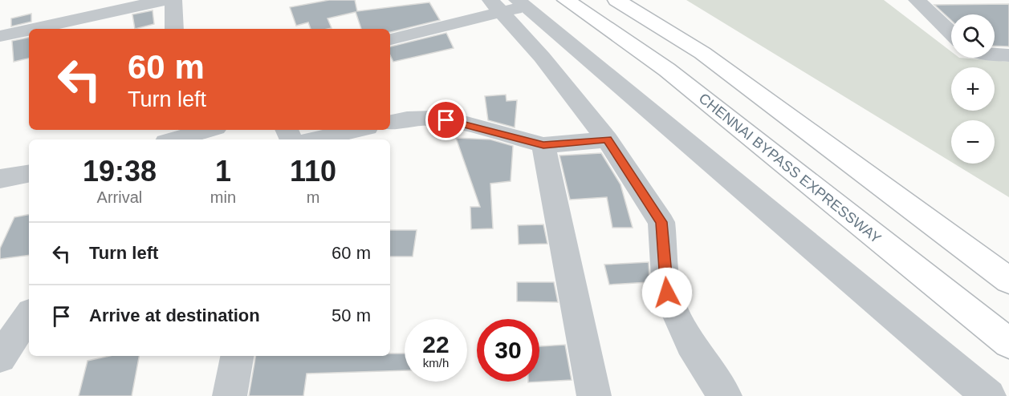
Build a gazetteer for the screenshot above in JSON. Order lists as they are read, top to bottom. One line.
{"streets":{"highway":["CHENNAI BYPASS EXPRESSWAY"]},"page":{"map_buttons":["+","−"],"turn":["60 m","Turn left"],"eta":["19:38","Arrival","1","min","110","m"],"list":[{"name":"Turn left","value":"60 m"},{"name":"Arrive at destination","value":"50 m"}],"speed":"22 km/h","limit":"30"}}
